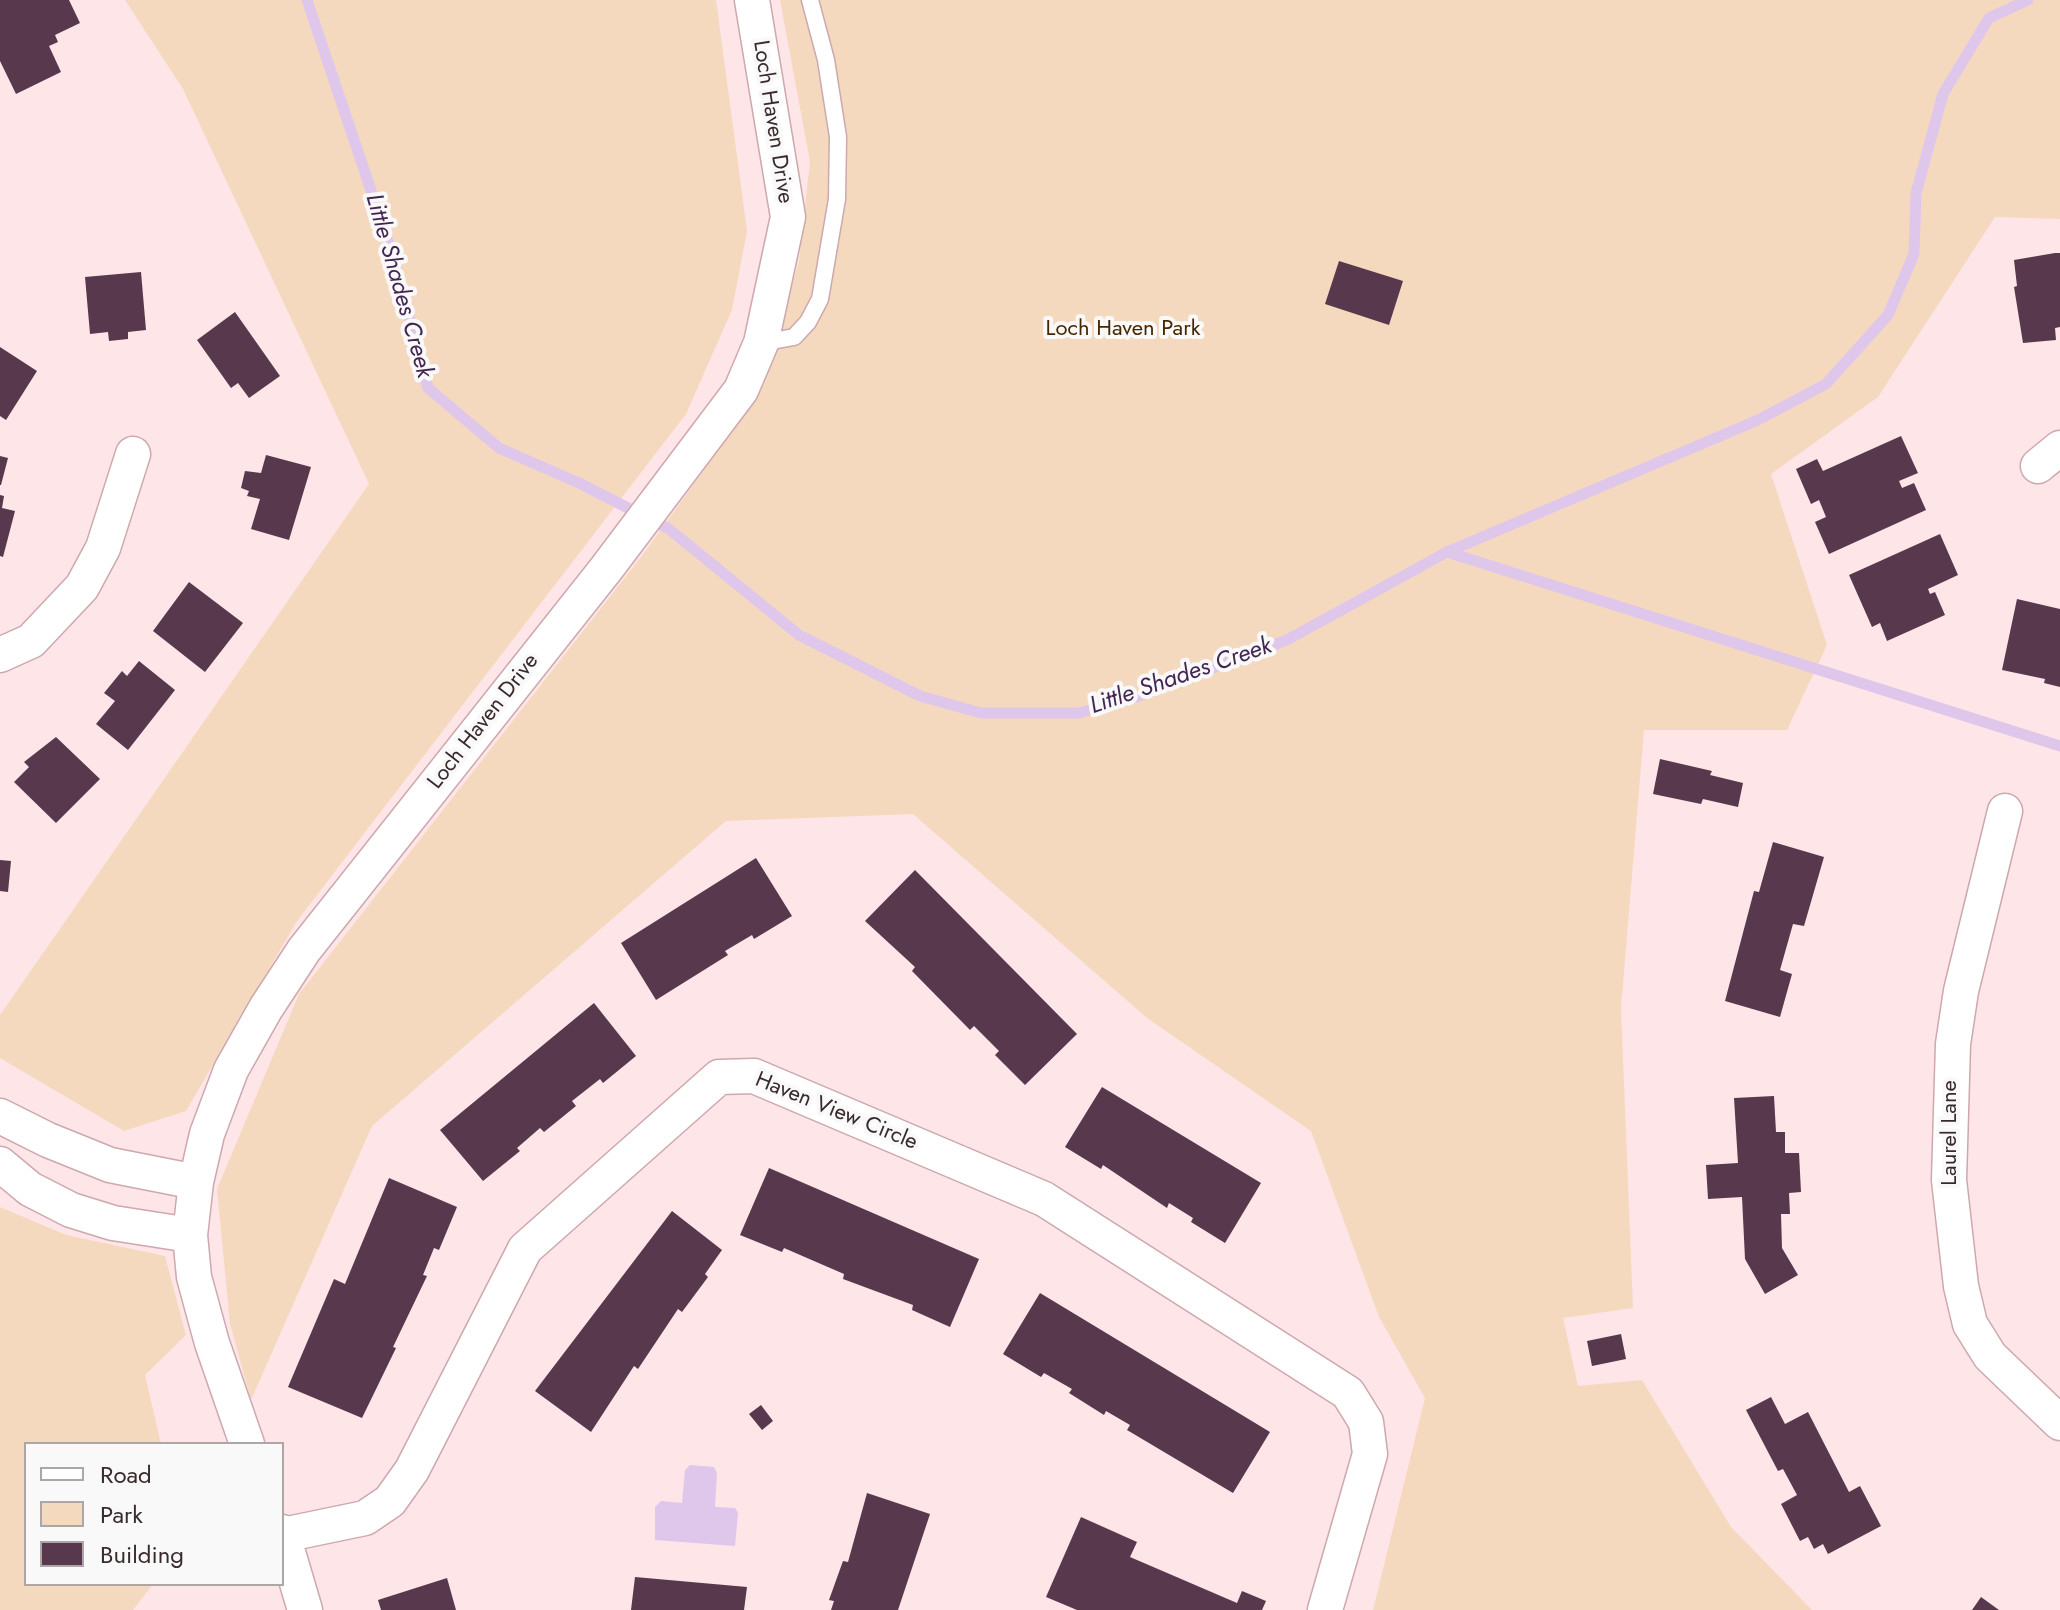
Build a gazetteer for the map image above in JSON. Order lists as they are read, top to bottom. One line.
{"streets":{"street":["Loch Haven Drive","Haven View Circle","Laurel Lane"]},"water":["Little Shades Creek"],"parks":["Loch Haven Park"],"legend":["Road","Park","Building"]}
